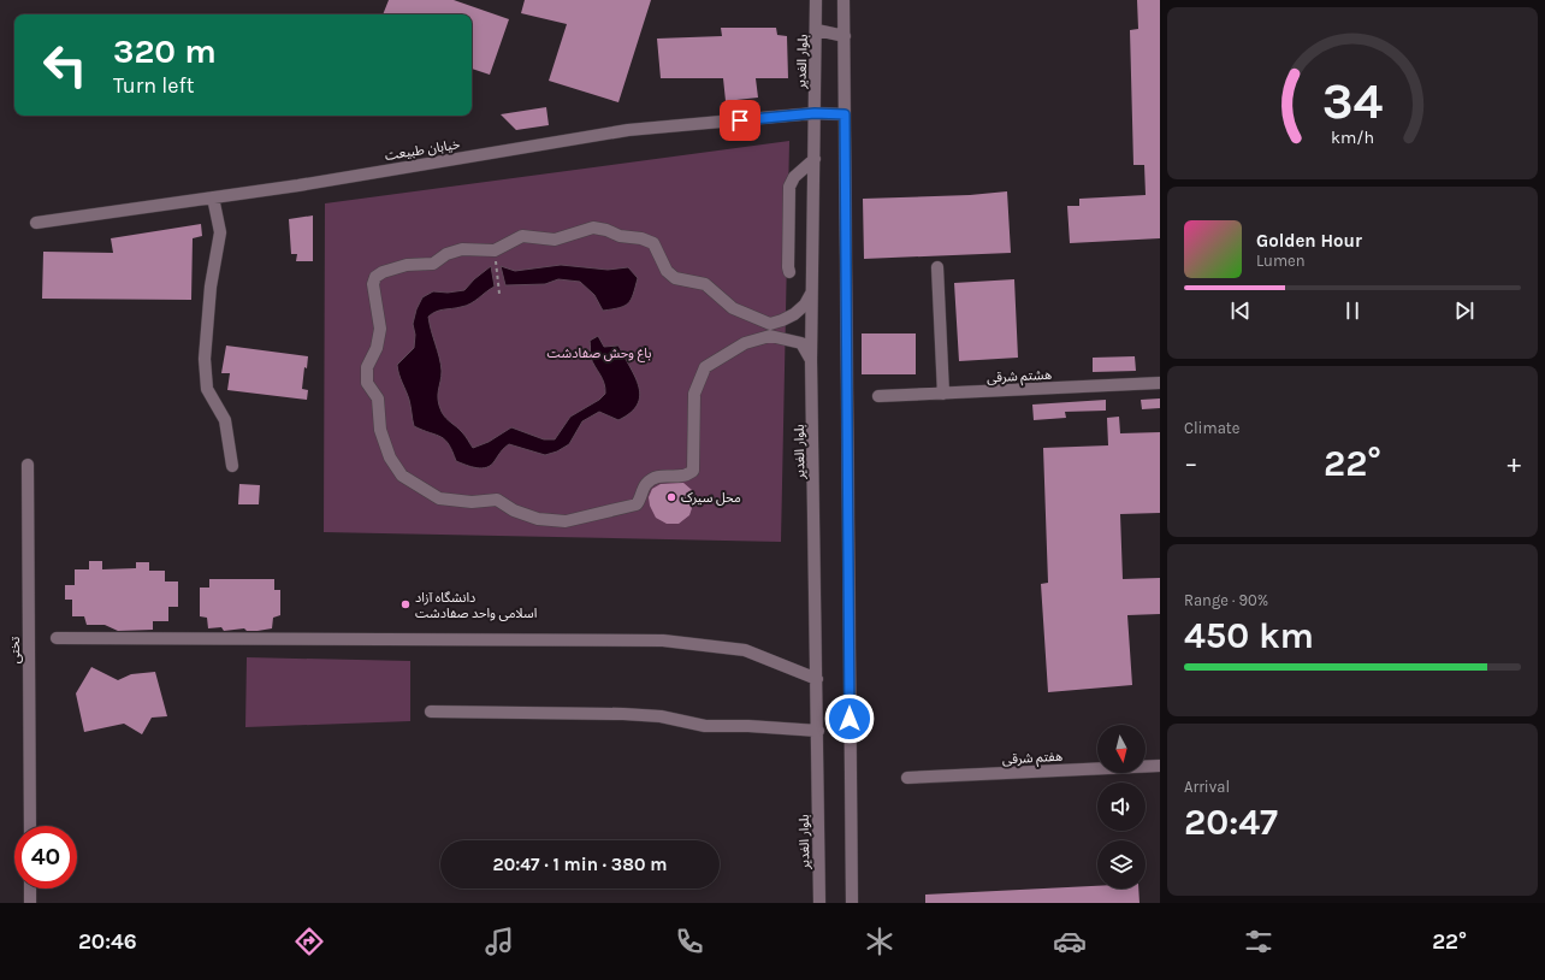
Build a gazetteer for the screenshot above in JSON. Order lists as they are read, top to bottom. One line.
{"streets":{"street":["بلوار الغدیر","خیابان طبیعت","هشتم شرقی","تختی","هفتم شرقی"]},"crossings":[["بلوار الغدیر","خیابان طبیعت"]],"parks":["باغ وحش صفادشت"],"places":["محل سیرک","دانشگاه آزاد اسلامی واحد صفادشت"],"north":"bottom","page":{"turn":["320 m","Turn left"],"song":["Golden Hour","Lumen"],"tile":["Climate",["Range · 90%","450 km"],["Arrival","20:47"]],"heat":["−","22°","+"],"limit":"40","trip":"20:47 · 1 min · 380 m","tabs":["20:46","22°"],"gauge":["34","km/h"]}}
